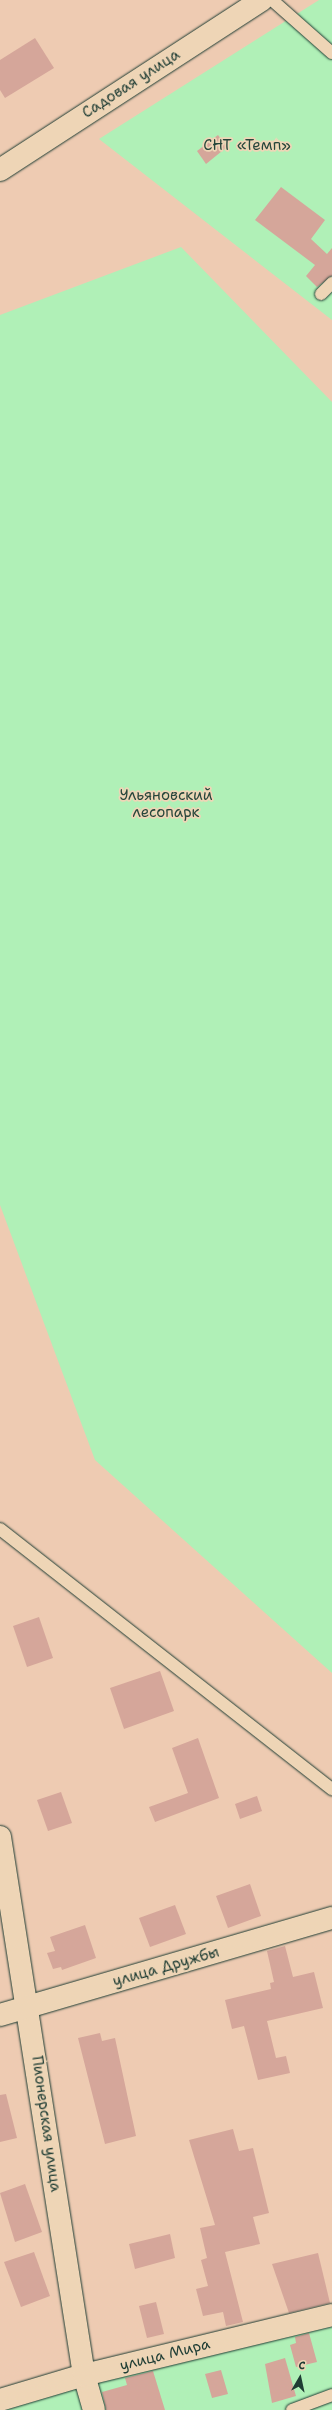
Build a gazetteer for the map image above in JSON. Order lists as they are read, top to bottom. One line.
{"streets":{"street":["Садовая улица","улица Дружбы","Пионерская улица","улица Мира"]},"crossings":[["улица Дружбы","Пионерская улица"],["Пионерская улица","улица Мира"]],"parks":["СНТ «Темп»","Ульяновский лесопарк"],"north":"top"}
